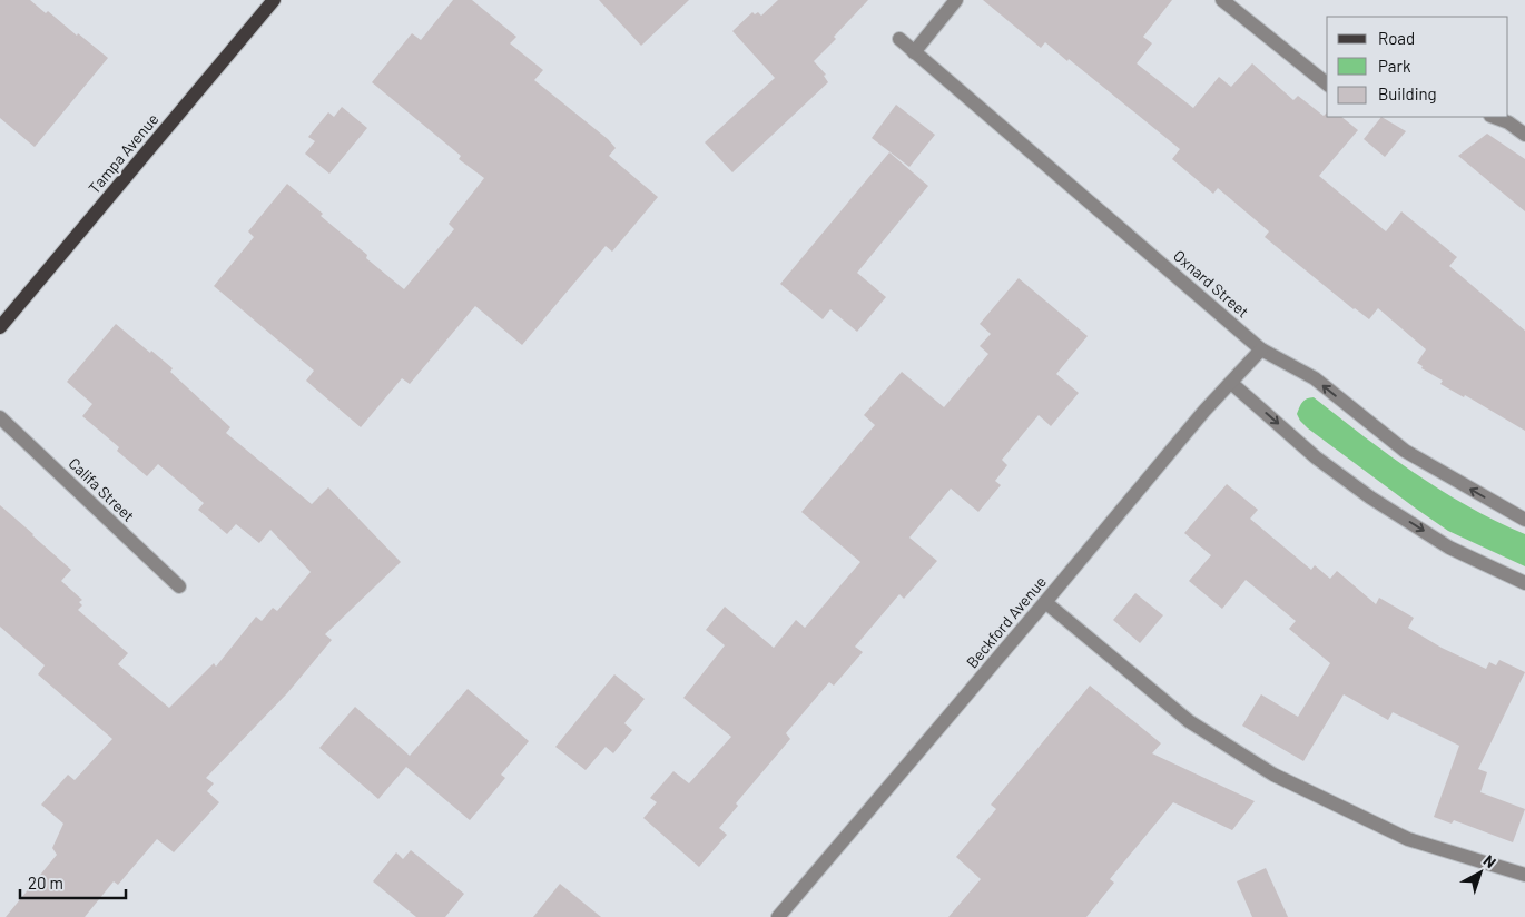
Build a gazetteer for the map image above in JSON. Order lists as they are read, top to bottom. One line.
{"streets":{"main road":["Tampa Avenue"],"street":["Oxnard Street","Califa Street","Beckford Avenue"]},"crossings":[["Oxnard Street","Beckford Avenue"]],"legend":["Road","Park","Building"],"scale_bar":"20 m","north":"top right"}
